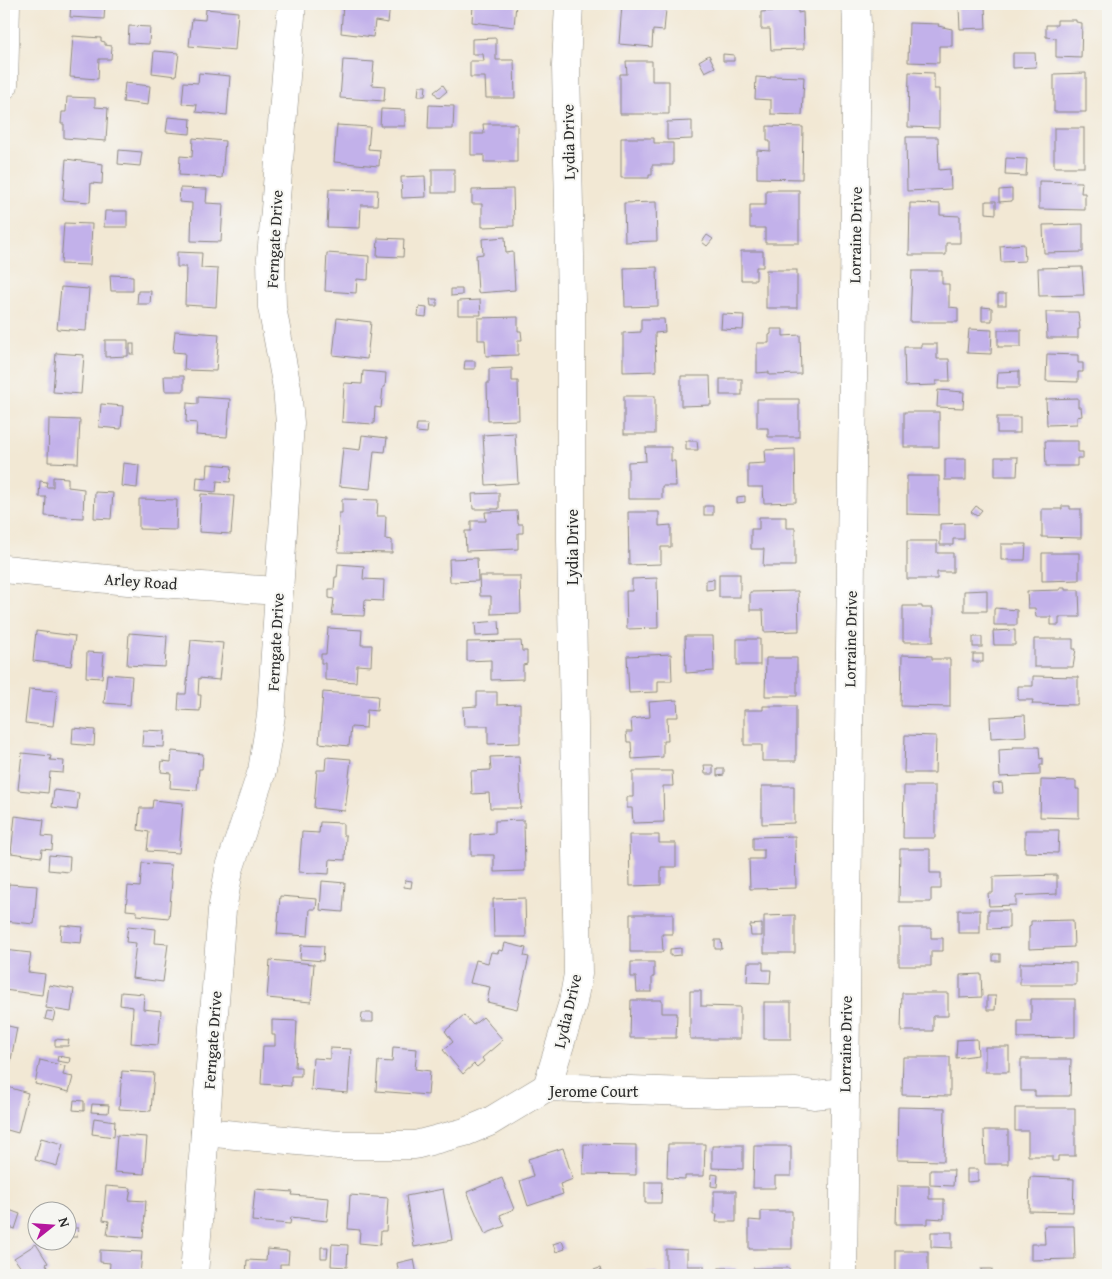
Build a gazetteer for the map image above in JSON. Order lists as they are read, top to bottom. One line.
{"streets":{"street":["Lydia Drive","Lorraine Drive","Ferngate Drive","Arley Road","Jerome Court"]},"crossings":[["Lydia Drive","Jerome Court"],["Lorraine Drive","Jerome Court"],["Ferngate Drive","Arley Road"],["Ferngate Drive","Jerome Court"]],"north":"right"}
